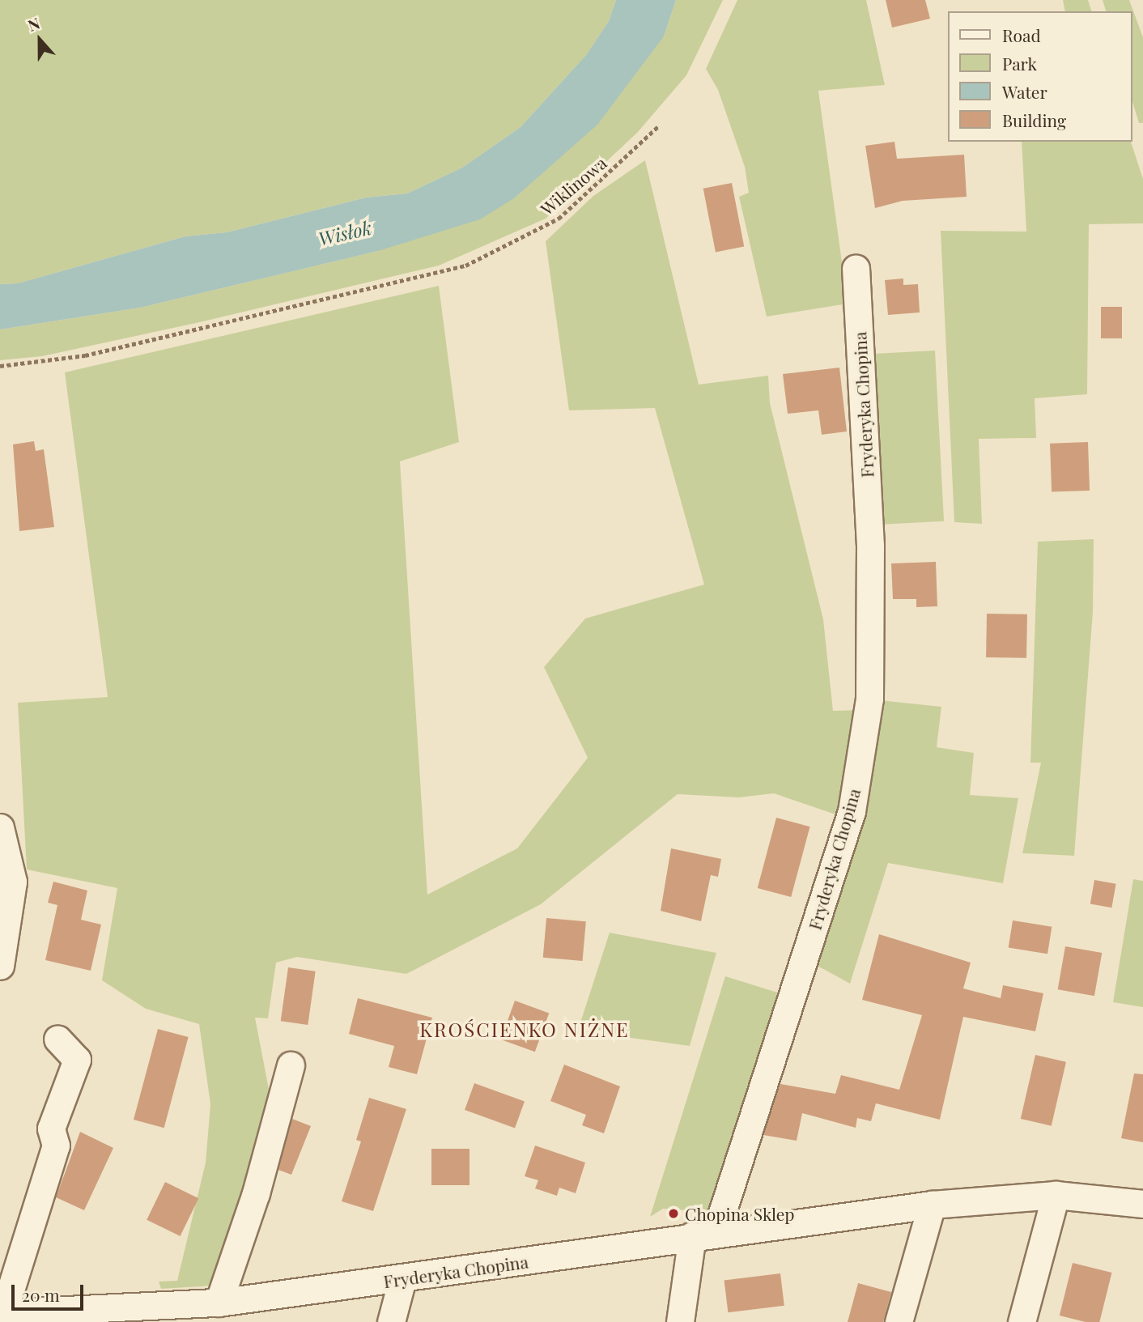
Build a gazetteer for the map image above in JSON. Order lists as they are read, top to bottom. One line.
{"streets":{"street":["Fryderyka Chopina"],"path":["Wiklinowa"]},"districts":["KROŚCIENKO NIŻNE"],"water":["Wisłok"],"places":["Chopina Sklep"],"legend":["Road","Park","Water","Building"],"scale_bar":"20 m","north":"top"}
